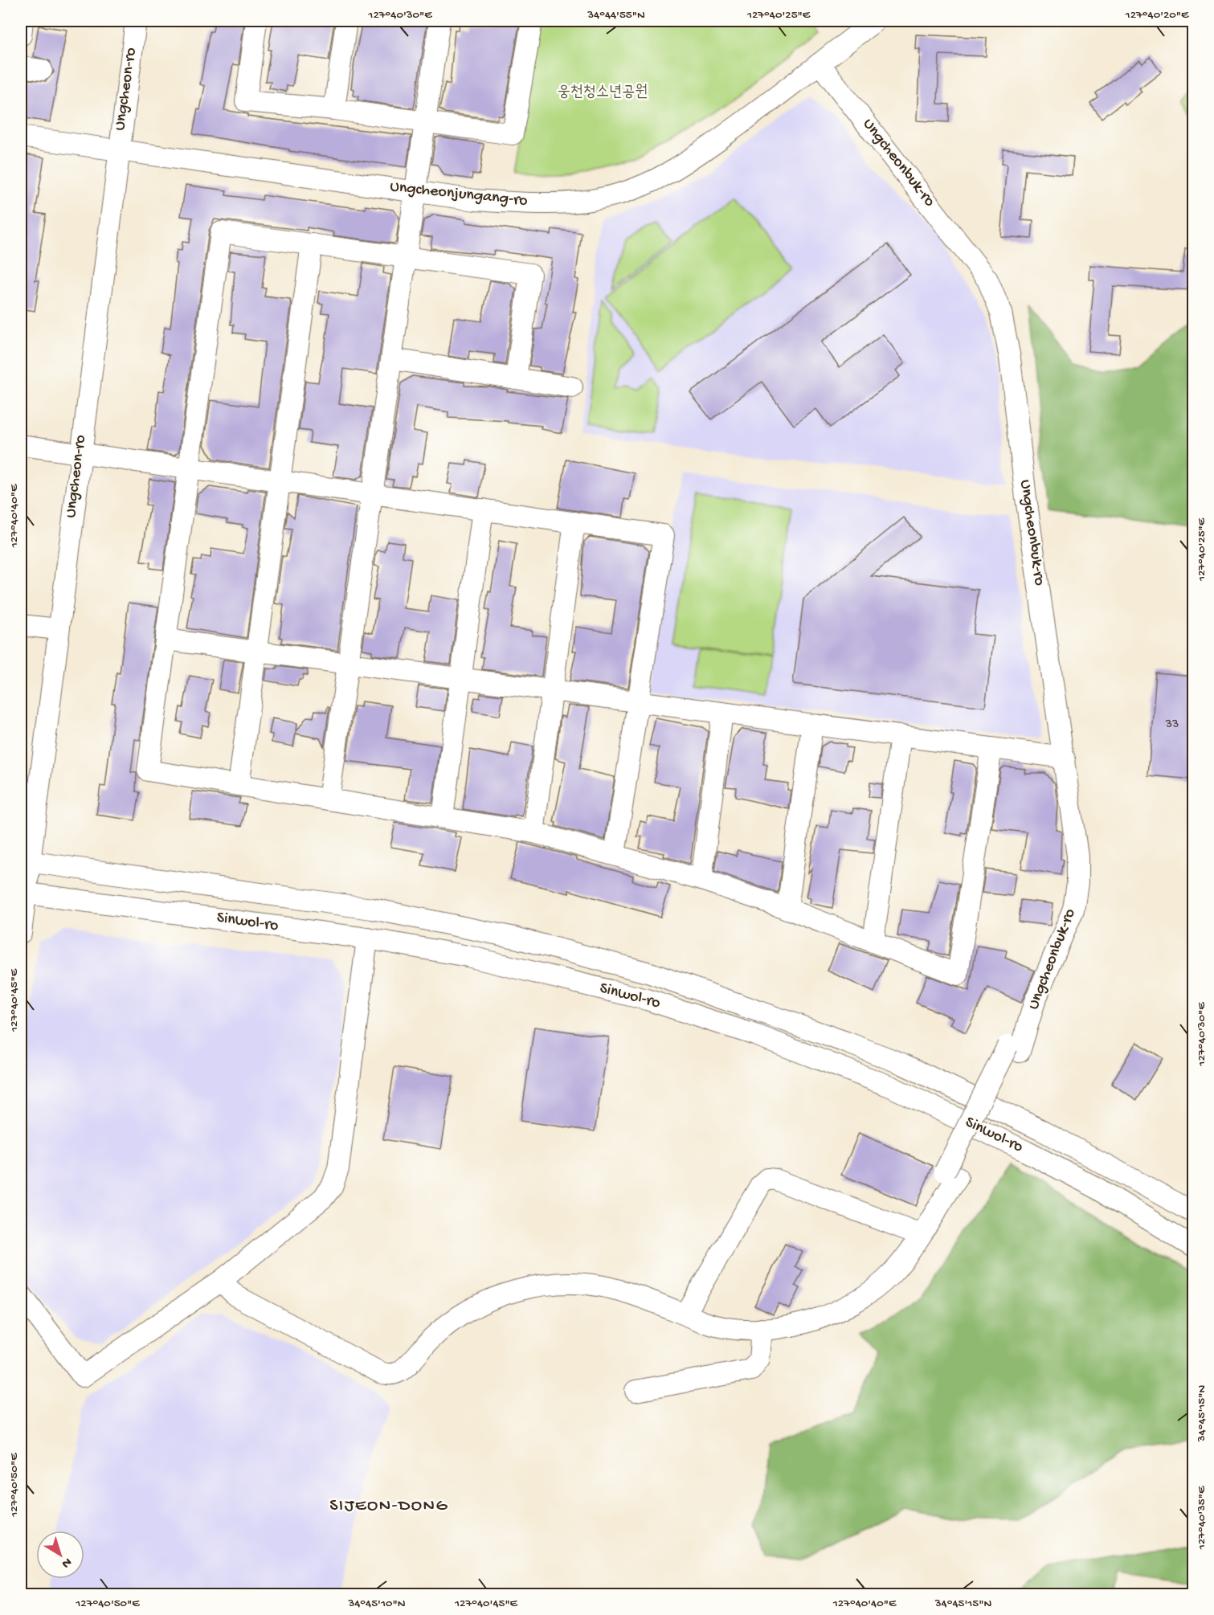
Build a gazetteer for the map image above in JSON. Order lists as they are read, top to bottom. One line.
{"streets":{"street":["Ungcheon-ro","Ungcheonbuk-ro","Ungcheonjungang-ro","Sinwol-ro"]},"crossings":[["Ungcheon-ro","Ungcheonjungang-ro"],["Ungcheon-ro","Sinwol-ro"],["Ungcheonbuk-ro","Ungcheonjungang-ro"]],"districts":["SIJEON-DONG"],"parks":["웅천청소년공원"],"house_numbers":["33"],"north":"bottom right","coordinates":["127°40'30\"E","34°44'55\"N","127°40'25\"E","127°40'20\"E","127°40'40\"E","127°40'45\"E","34°45'15\"N","127°40'50\"E","127°40'35\"E","34°45'10\"N"]}
